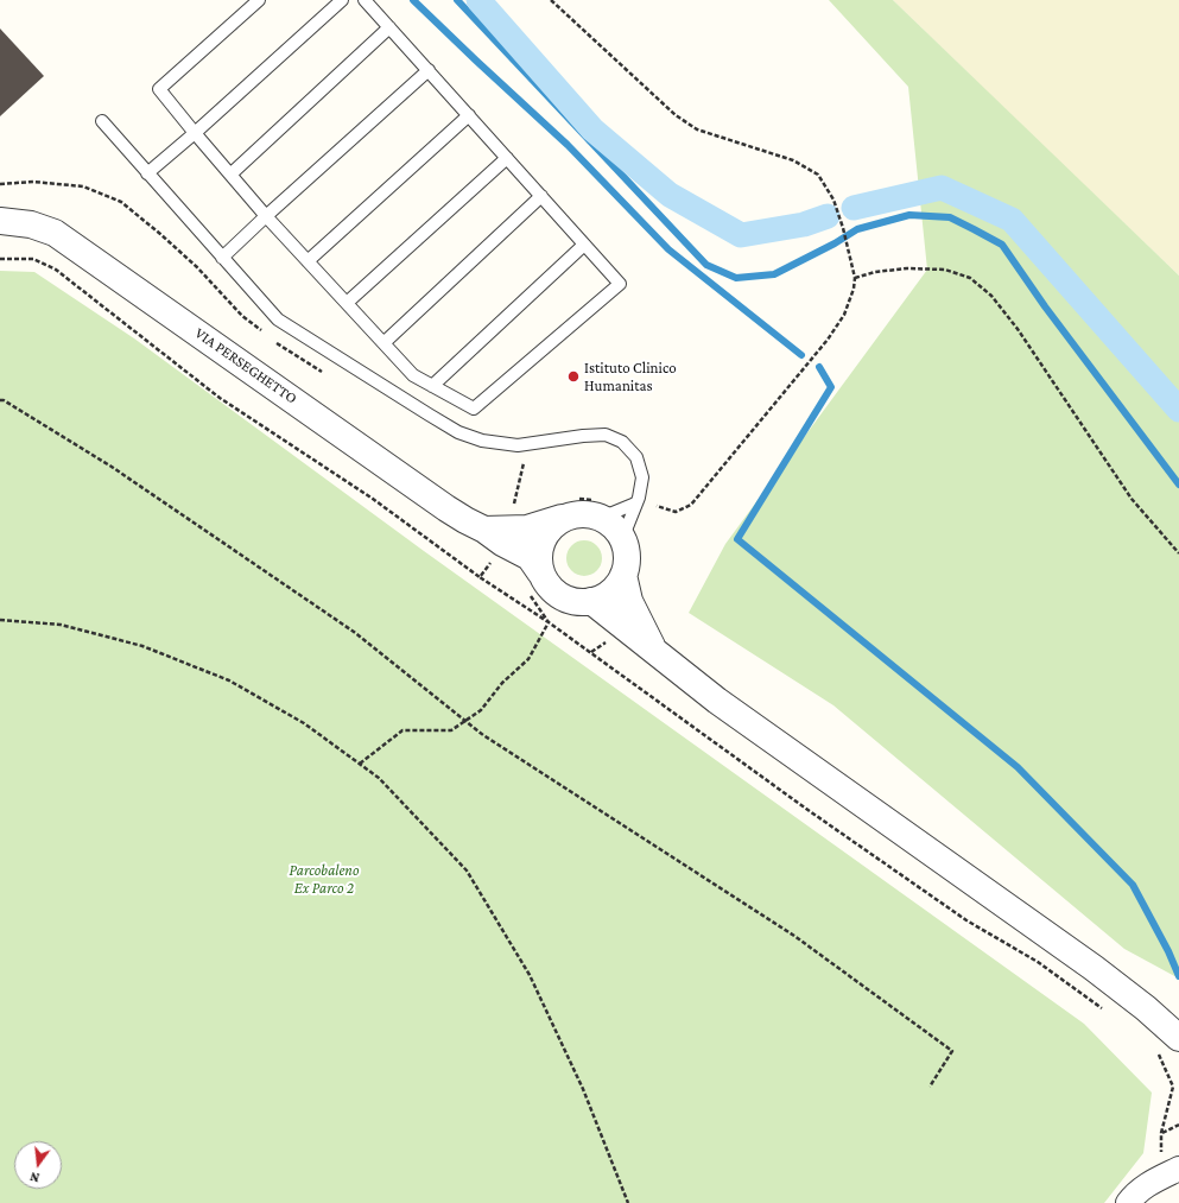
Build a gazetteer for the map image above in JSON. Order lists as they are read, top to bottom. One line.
{"streets":{"street":["VIA PERSEGHETTO"]},"parks":["Parcobaleno Ex Parco 2"],"places":["Istituto Clinico Humanitas"],"north":"bottom"}
